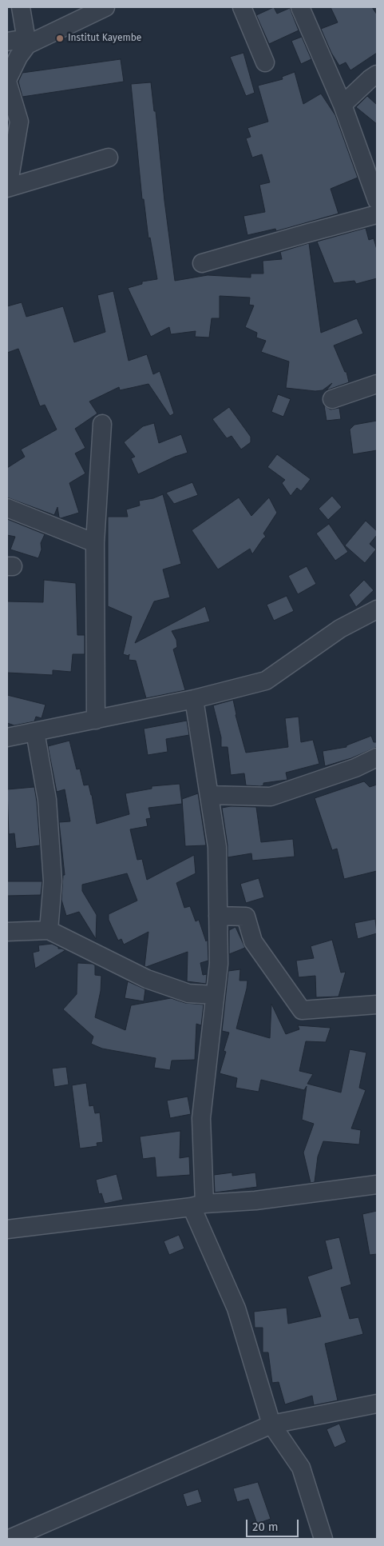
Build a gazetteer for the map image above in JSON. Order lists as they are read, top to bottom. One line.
{"places":["Institut Kayembe"],"scale_bar":"20 m"}
